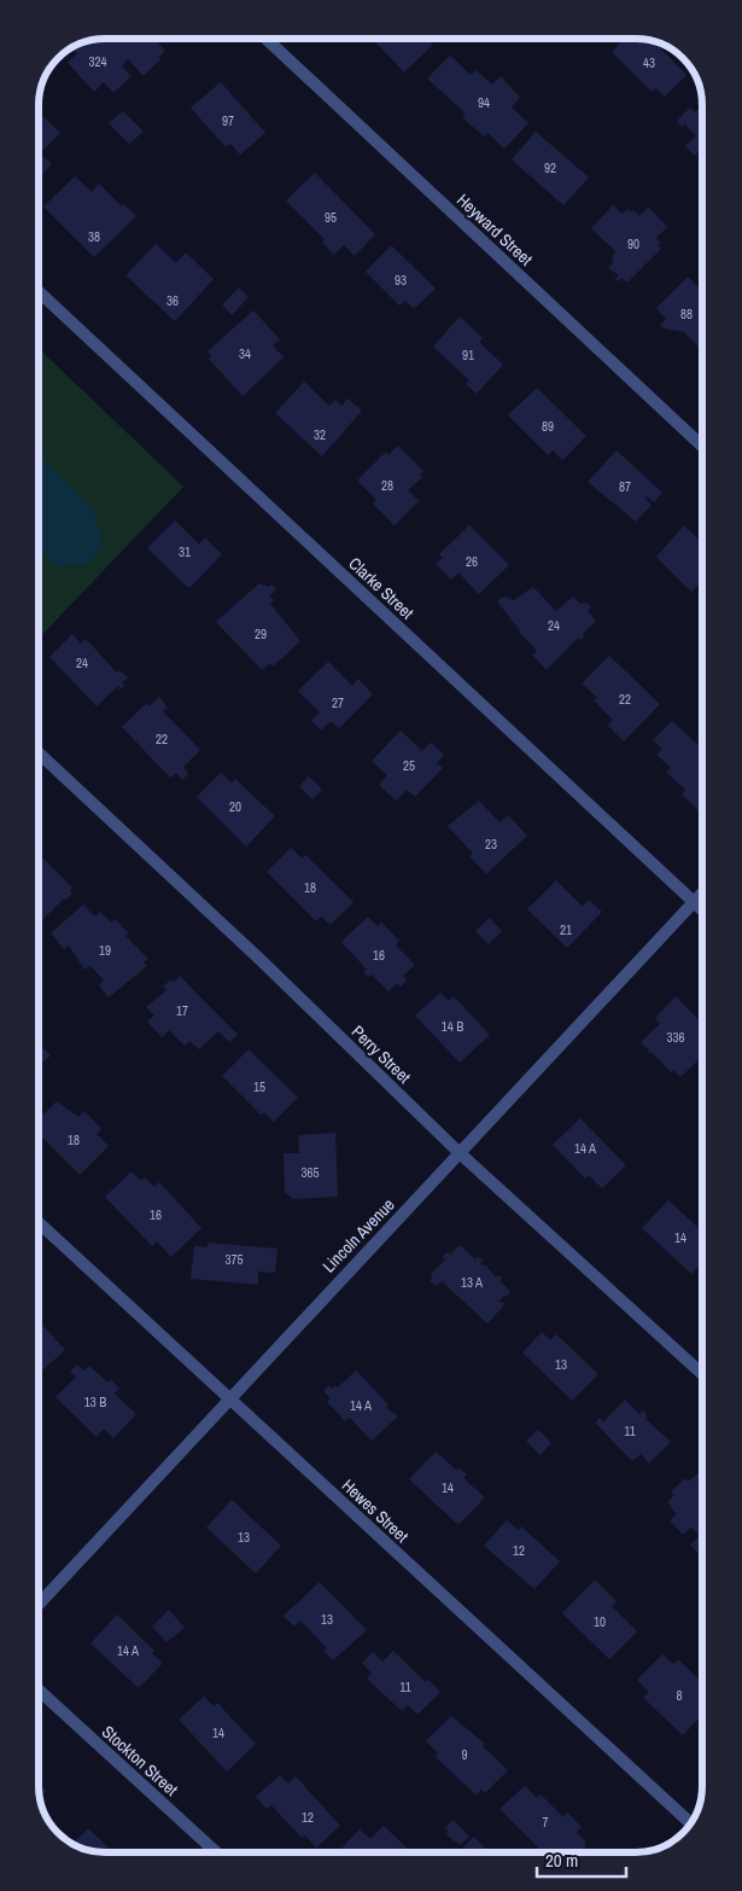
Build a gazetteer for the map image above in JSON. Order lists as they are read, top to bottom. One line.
{"streets":{"street":["Heyward Street","Clarke Street","Perry Street","Lincoln Avenue","Hewes Street","Stockton Street"]},"crossings":[["Clarke Street","Lincoln Avenue"],["Perry Street","Lincoln Avenue"],["Lincoln Avenue","Hewes Street"]],"house_numbers":["324","43","94","97","92","95","38","90","93","36","88","34","91","89","32","28","87","31","26","24","29","24","22","27","22","25","20","23","18","21","19","16","17","14 B","336","15","18","14 A","365","16","14","375","13 A","13","13 B","14 A","11","14","13","12","13","10","14 A","11","8","14","9","12","7"],"scale_bar":"20 m"}
